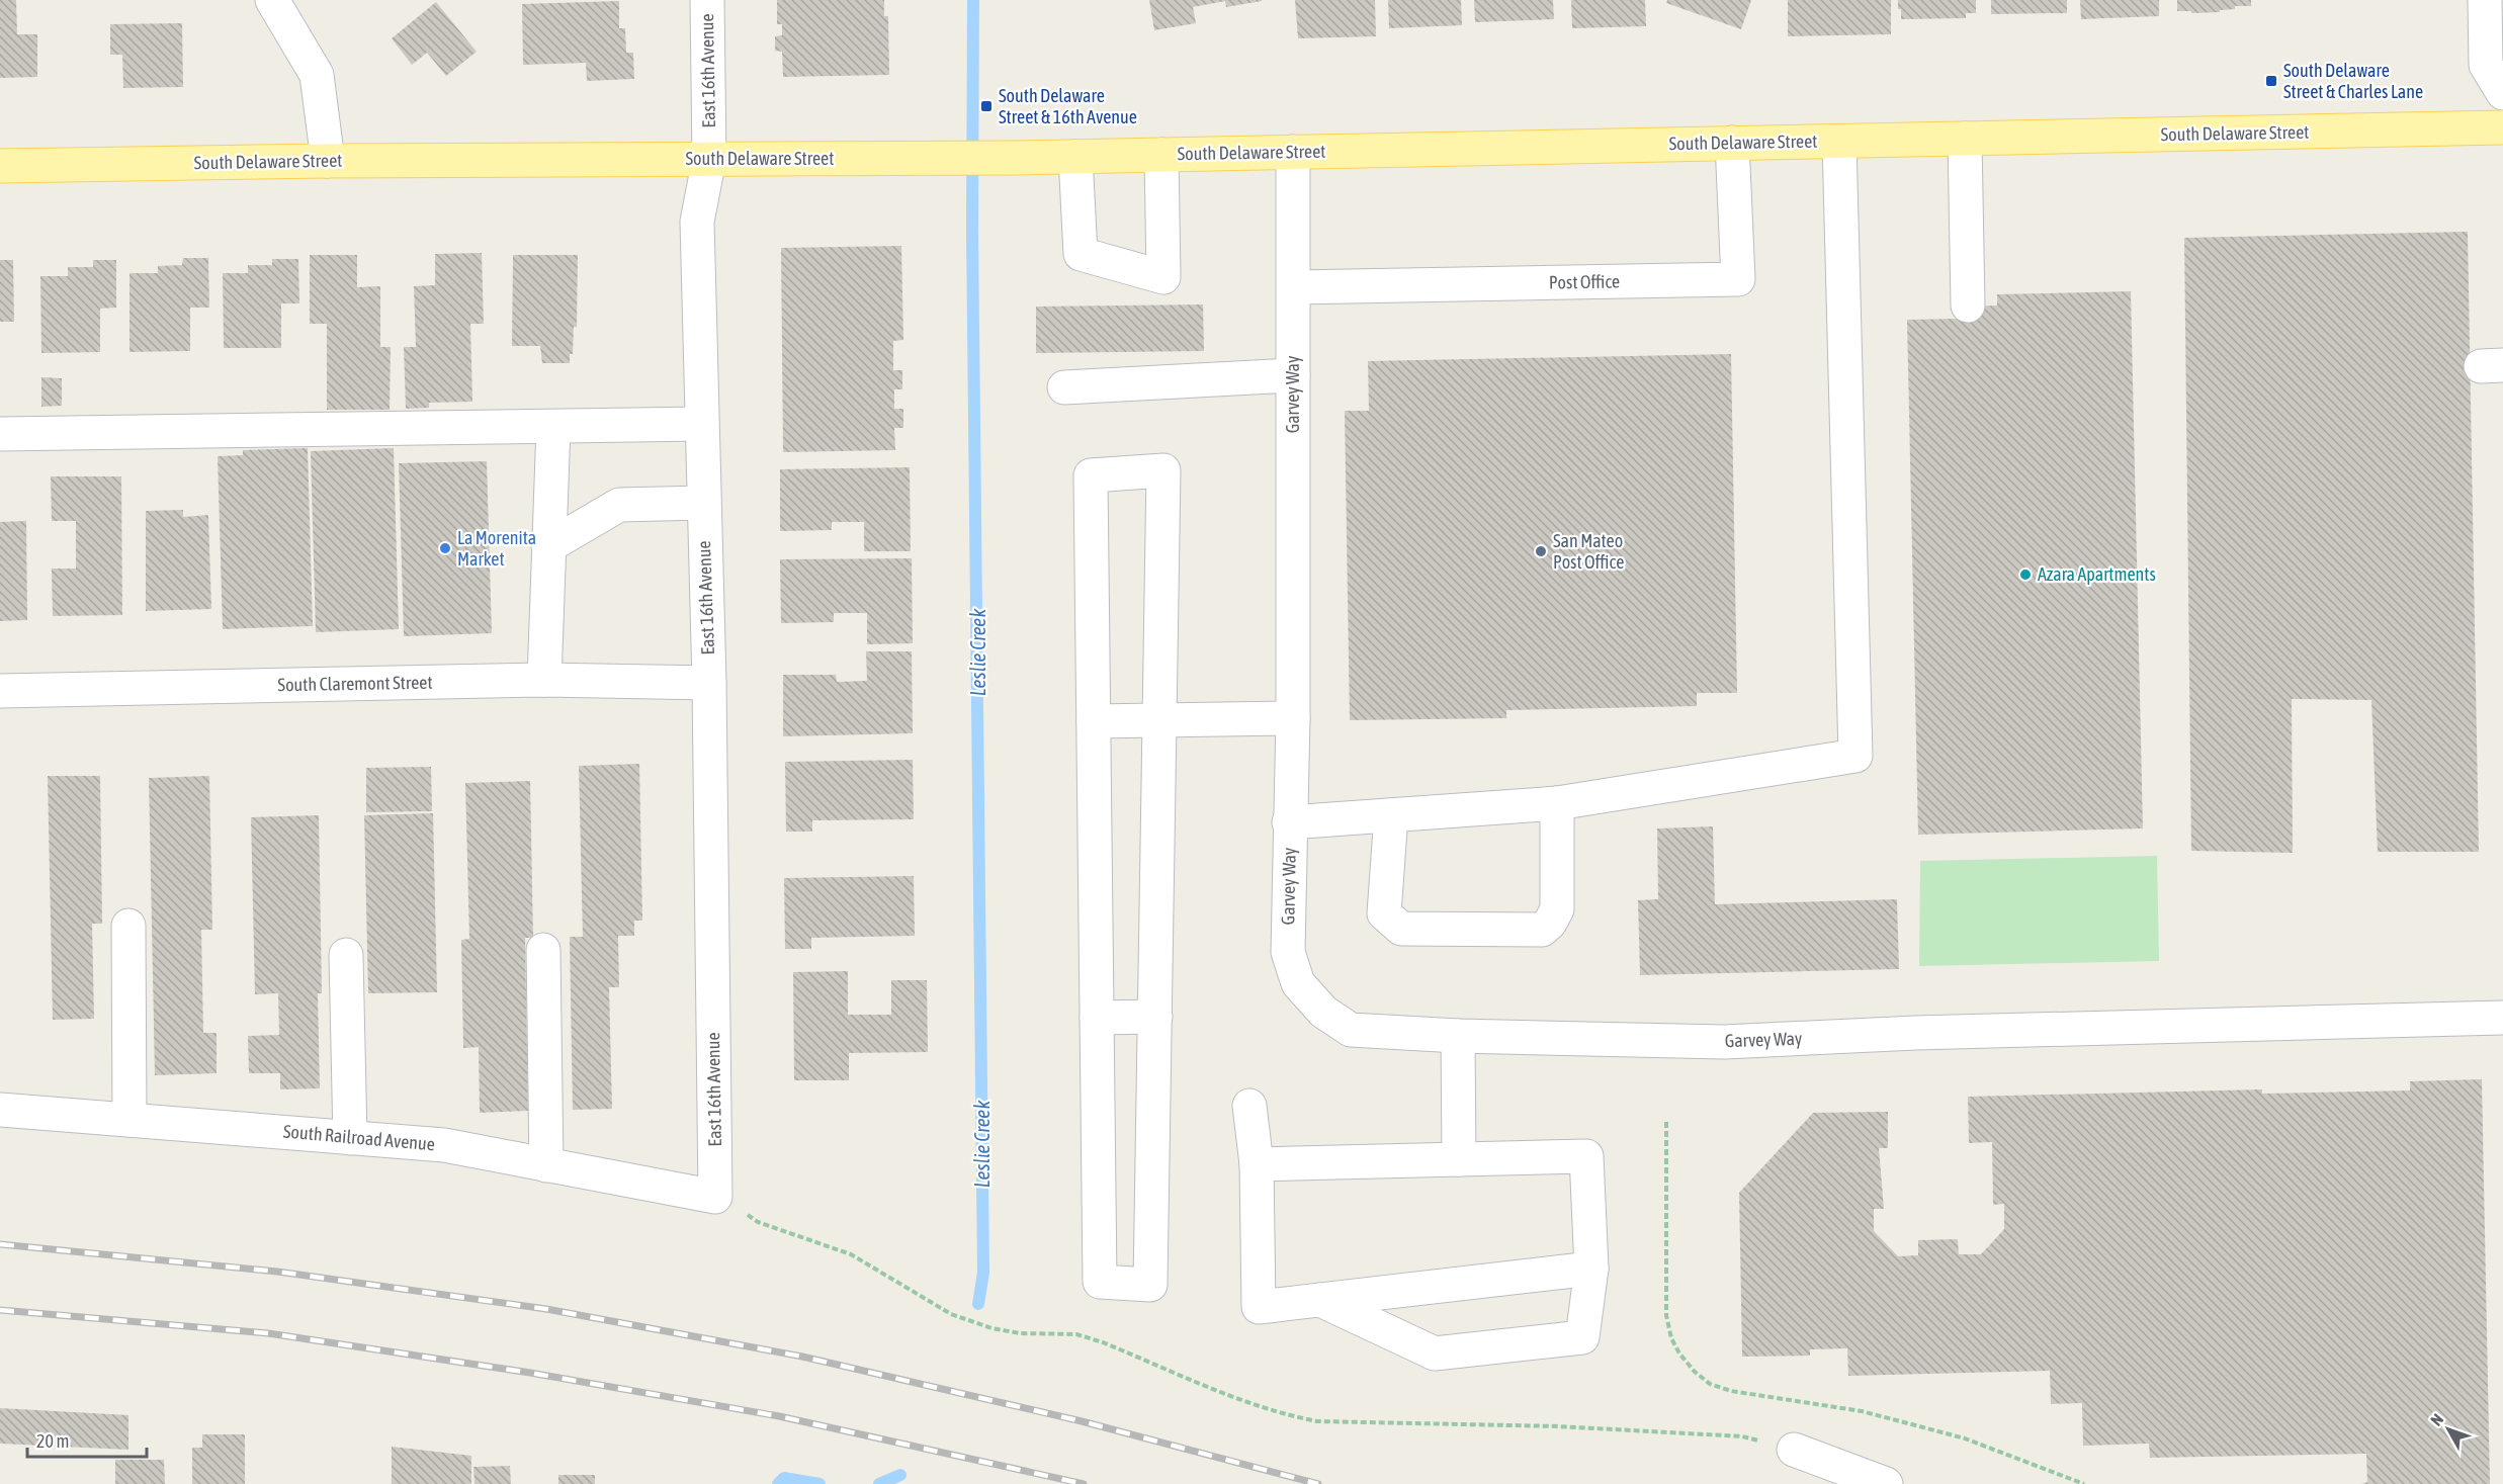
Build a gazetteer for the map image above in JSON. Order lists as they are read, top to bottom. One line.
{"streets":{"main road":["South Delaware Street"],"street":["East 16th Avenue","Post Office","Garvey Way","South Claremont Street","South Railroad Avenue"]},"crossings":[["East 16th Avenue","South Delaware Street"],["East 16th Avenue","South Claremont Street"],["East 16th Avenue","South Railroad Avenue"],["South Delaware Street","Post Office"],["South Delaware Street","Garvey Way"],["Post Office","Garvey Way"]],"water":["Leslie Creek"],"places":{"transit":["South Delaware Street & Charles Lane","South Delaware Street & 16th Avenue"],"other":["La Morenita Market","San Mateo Post Office","Azara Apartments"]},"scale_bar":"20 m","north":"top left"}
